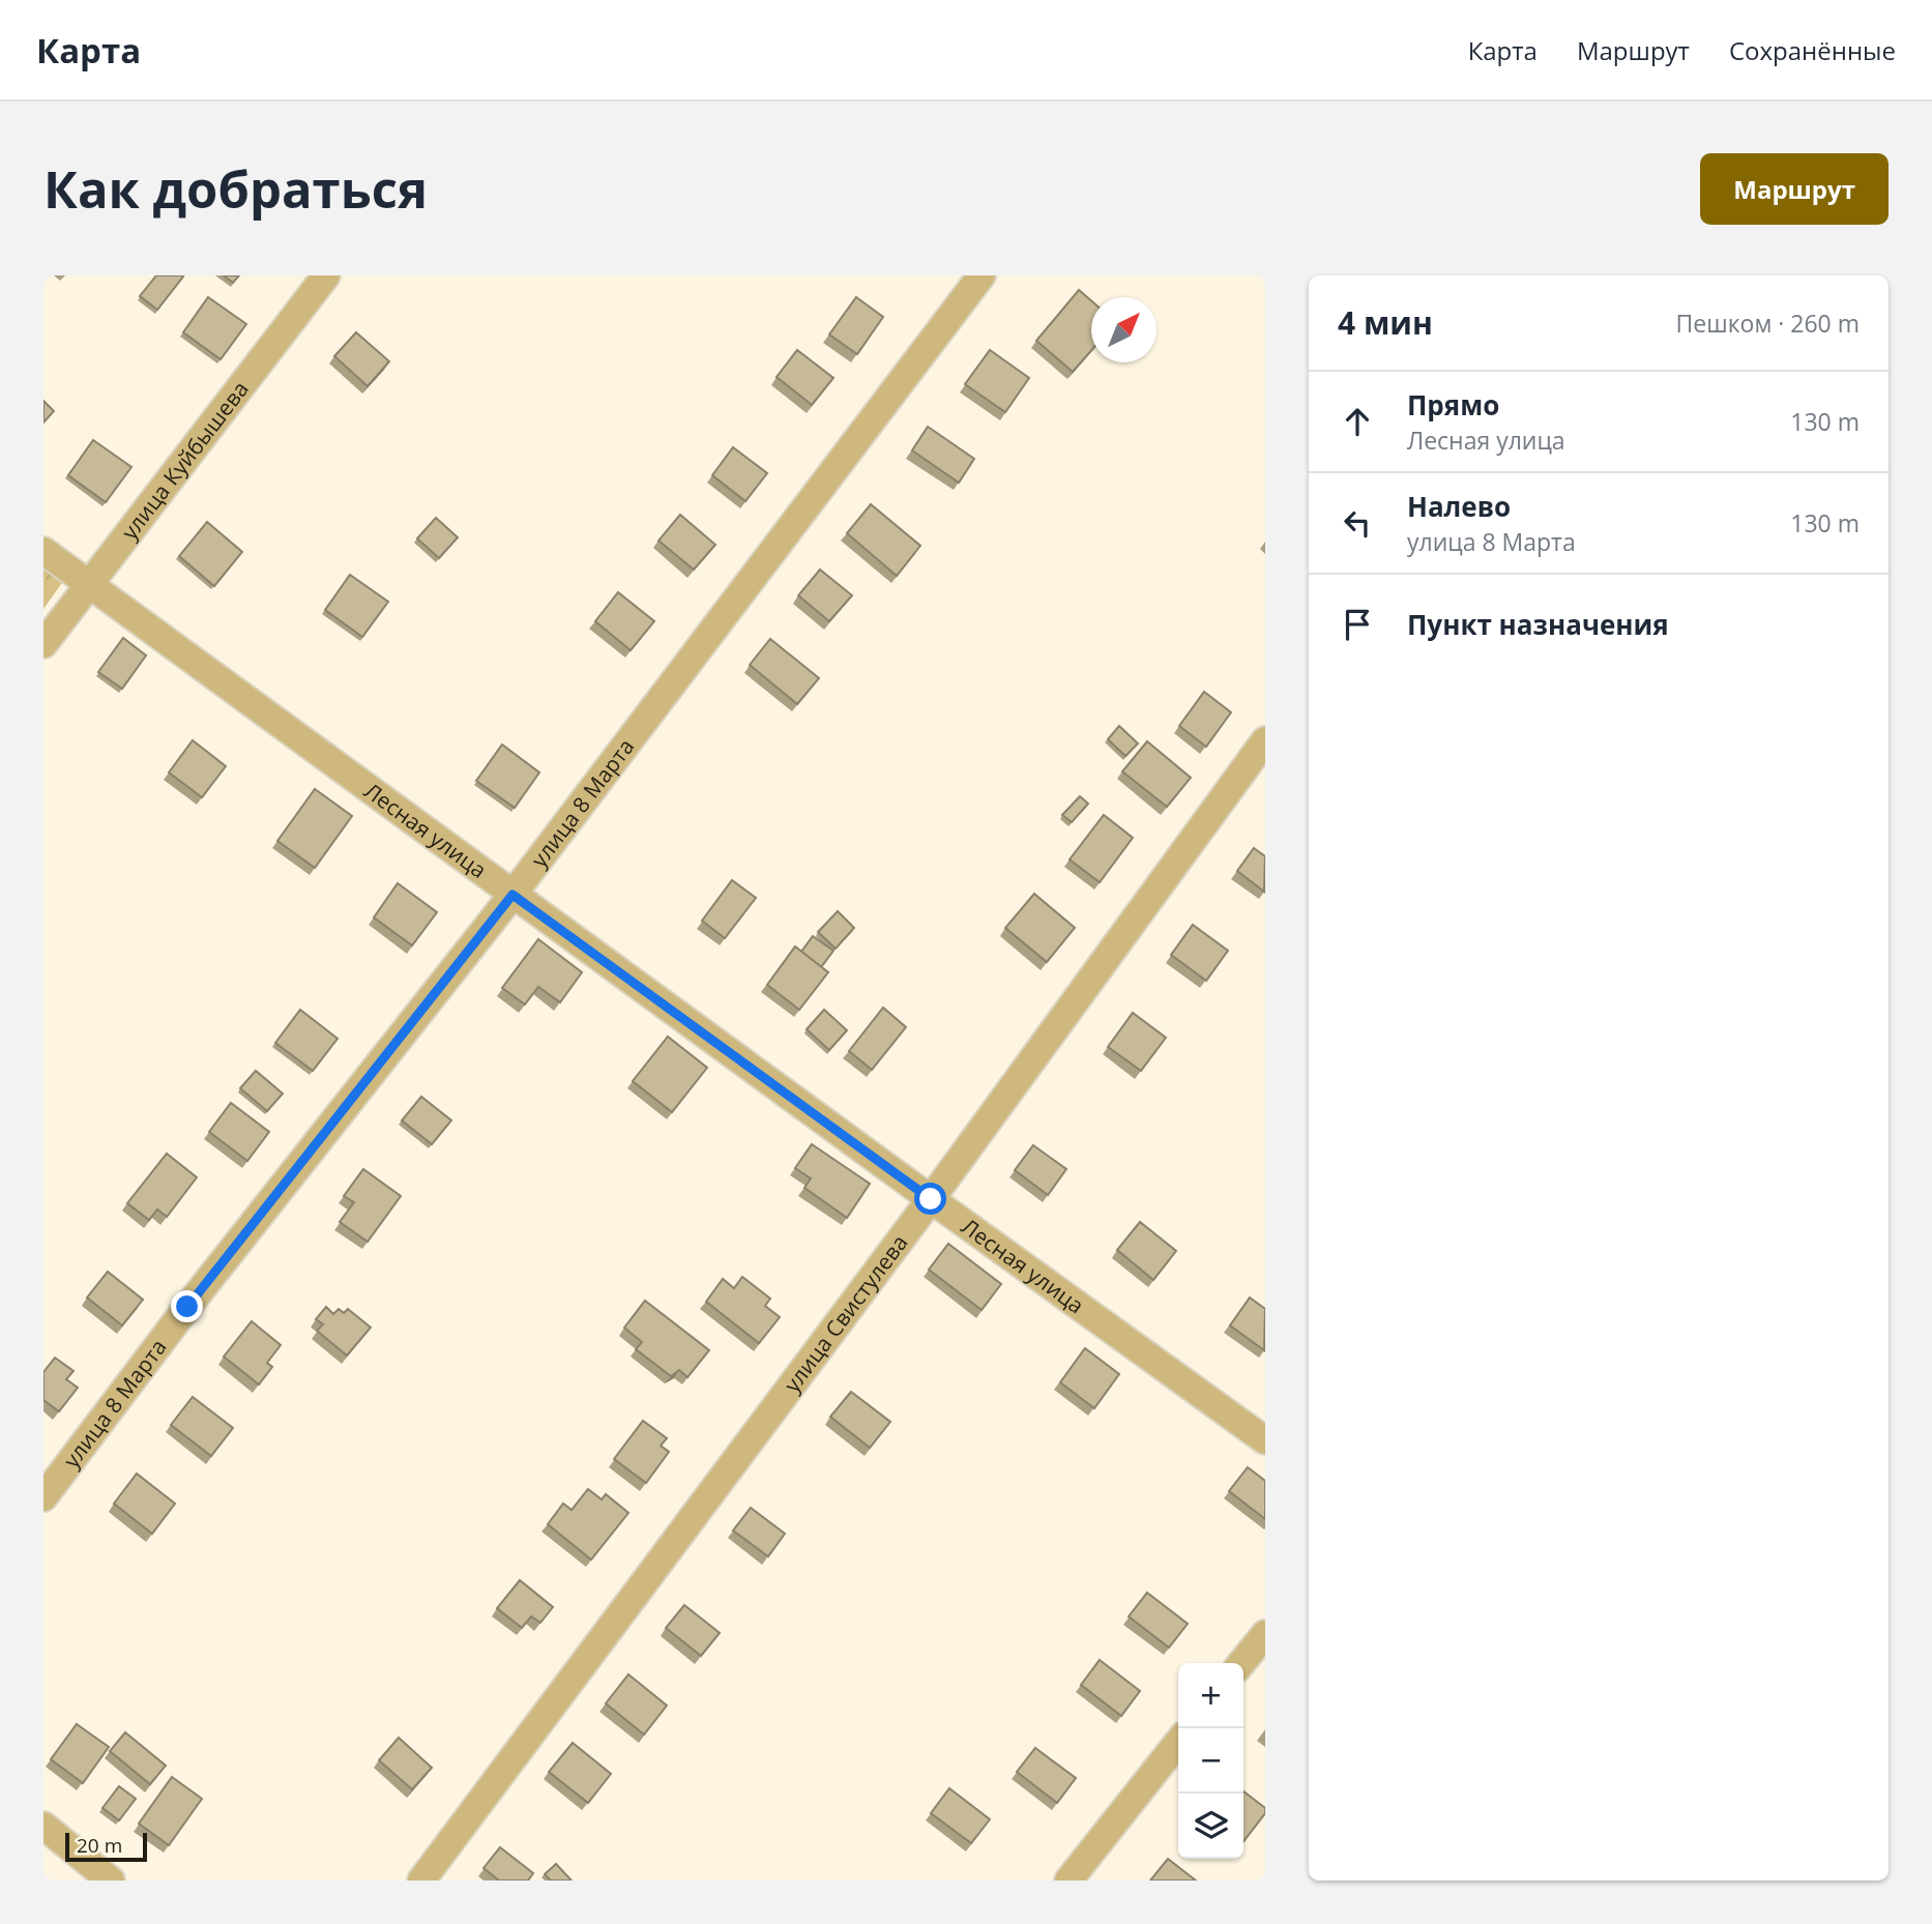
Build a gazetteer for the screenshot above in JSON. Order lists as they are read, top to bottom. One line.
{"streets":{"street":["улица Куйбышева","улица 8 Марта","Лесная улица","улица Свистулева"]},"crossings":[["улица Куйбышева","Лесная улица"],["улица 8 Марта","Лесная улица"],["Лесная улица","улица Свистулева"]],"scale_bar":"20 m","north":"top right","page":{"header":"Карта","nav":["Карта","Маршрут","Сохранённые"],"buttons":"Маршрут","title":"Как добраться","heading":["4 мин","Пешком · 260 m"],"list":[["Прямо","Лесная улица","130 m"],["Налево","улица 8 Марта","130 m"],"Пункт назначения"],"map_buttons":["+","−"],"scale":"20 m"}}
